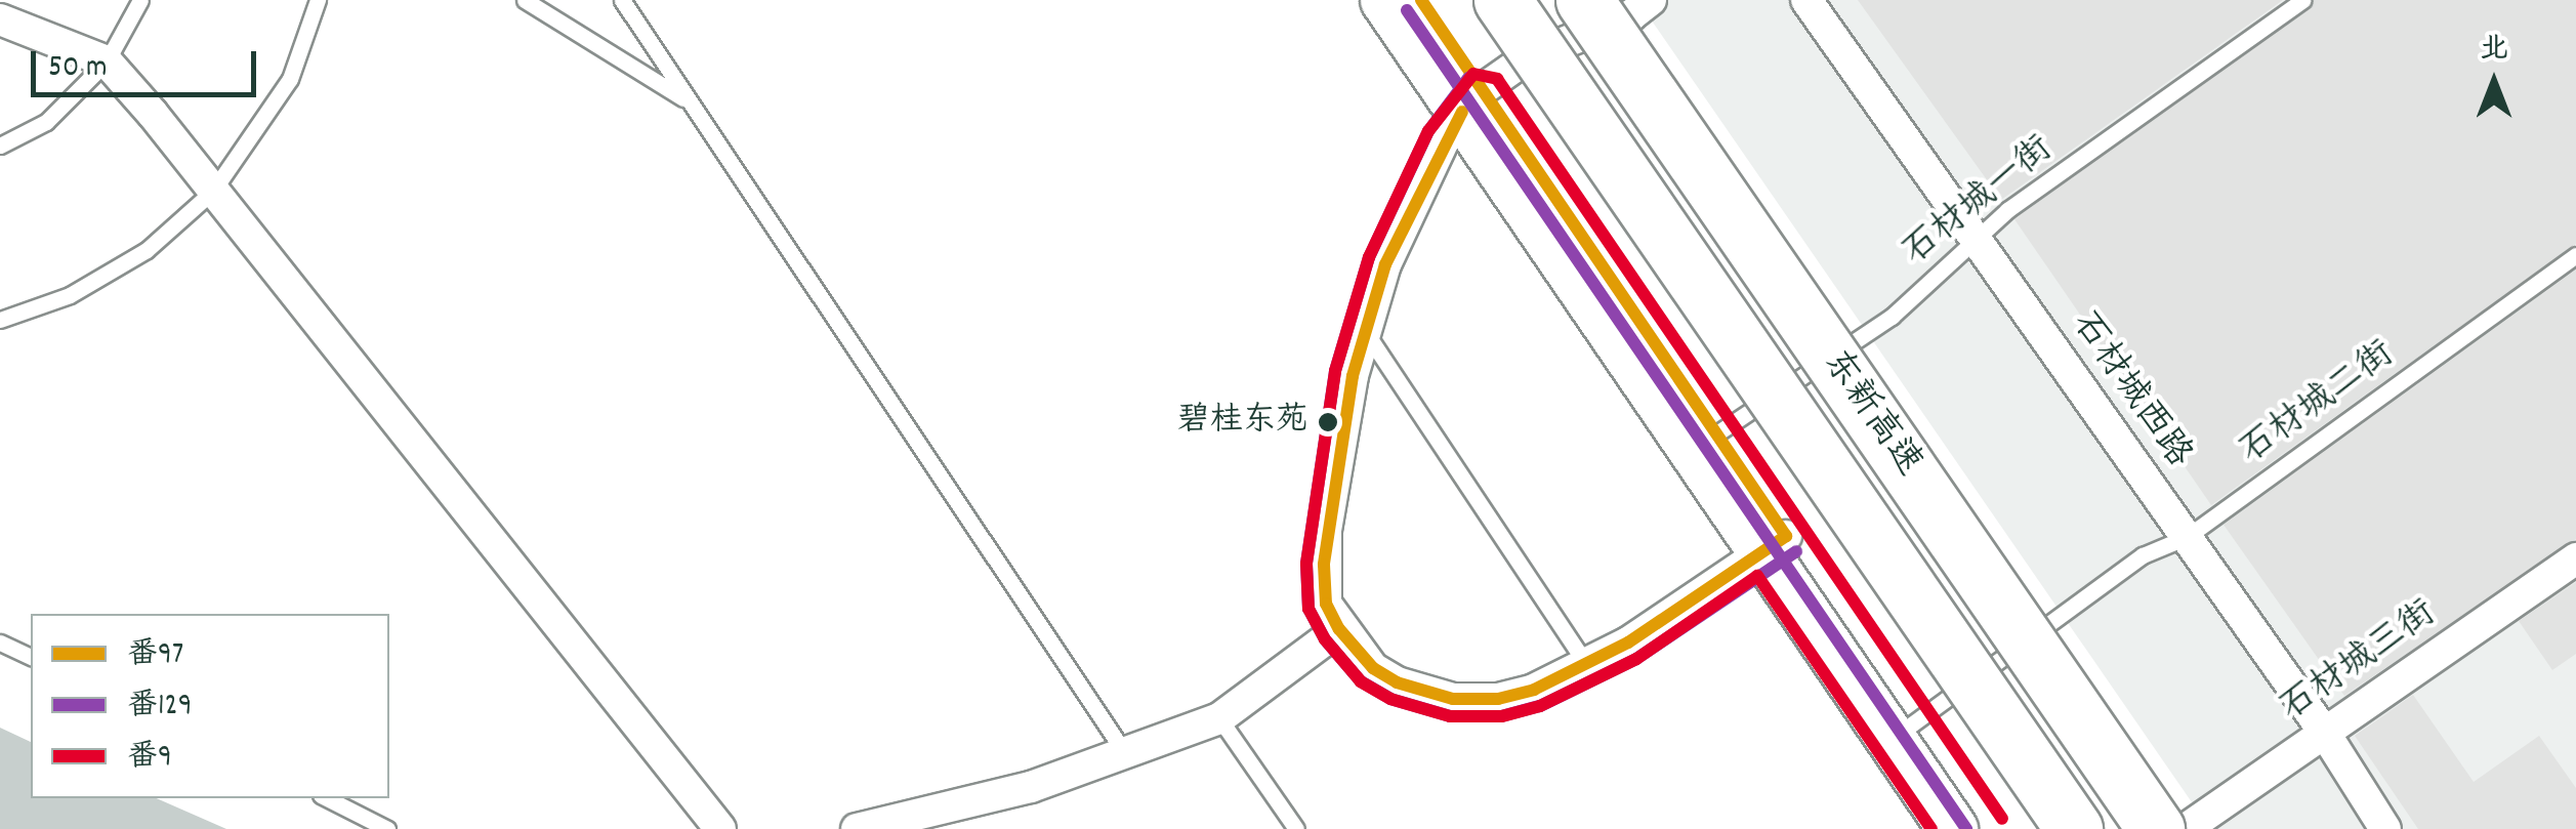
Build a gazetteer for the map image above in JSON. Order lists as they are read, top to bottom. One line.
{"streets":{"highway":["东新高速"],"street":["石材城西路","石材城三街"],"lane":["石材城一街","石材城二街"]},"crossings":[["石材城一街","石材城西路"],["石材城西路","石材城二街"],["石材城西路","石材城三街"]],"places":["碧桂东苑"],"lines":["transit line 番97","transit line 番129","transit line 番9"],"legend":["番97","番129","番9"],"scale_bar":"50 m","north":"top"}
